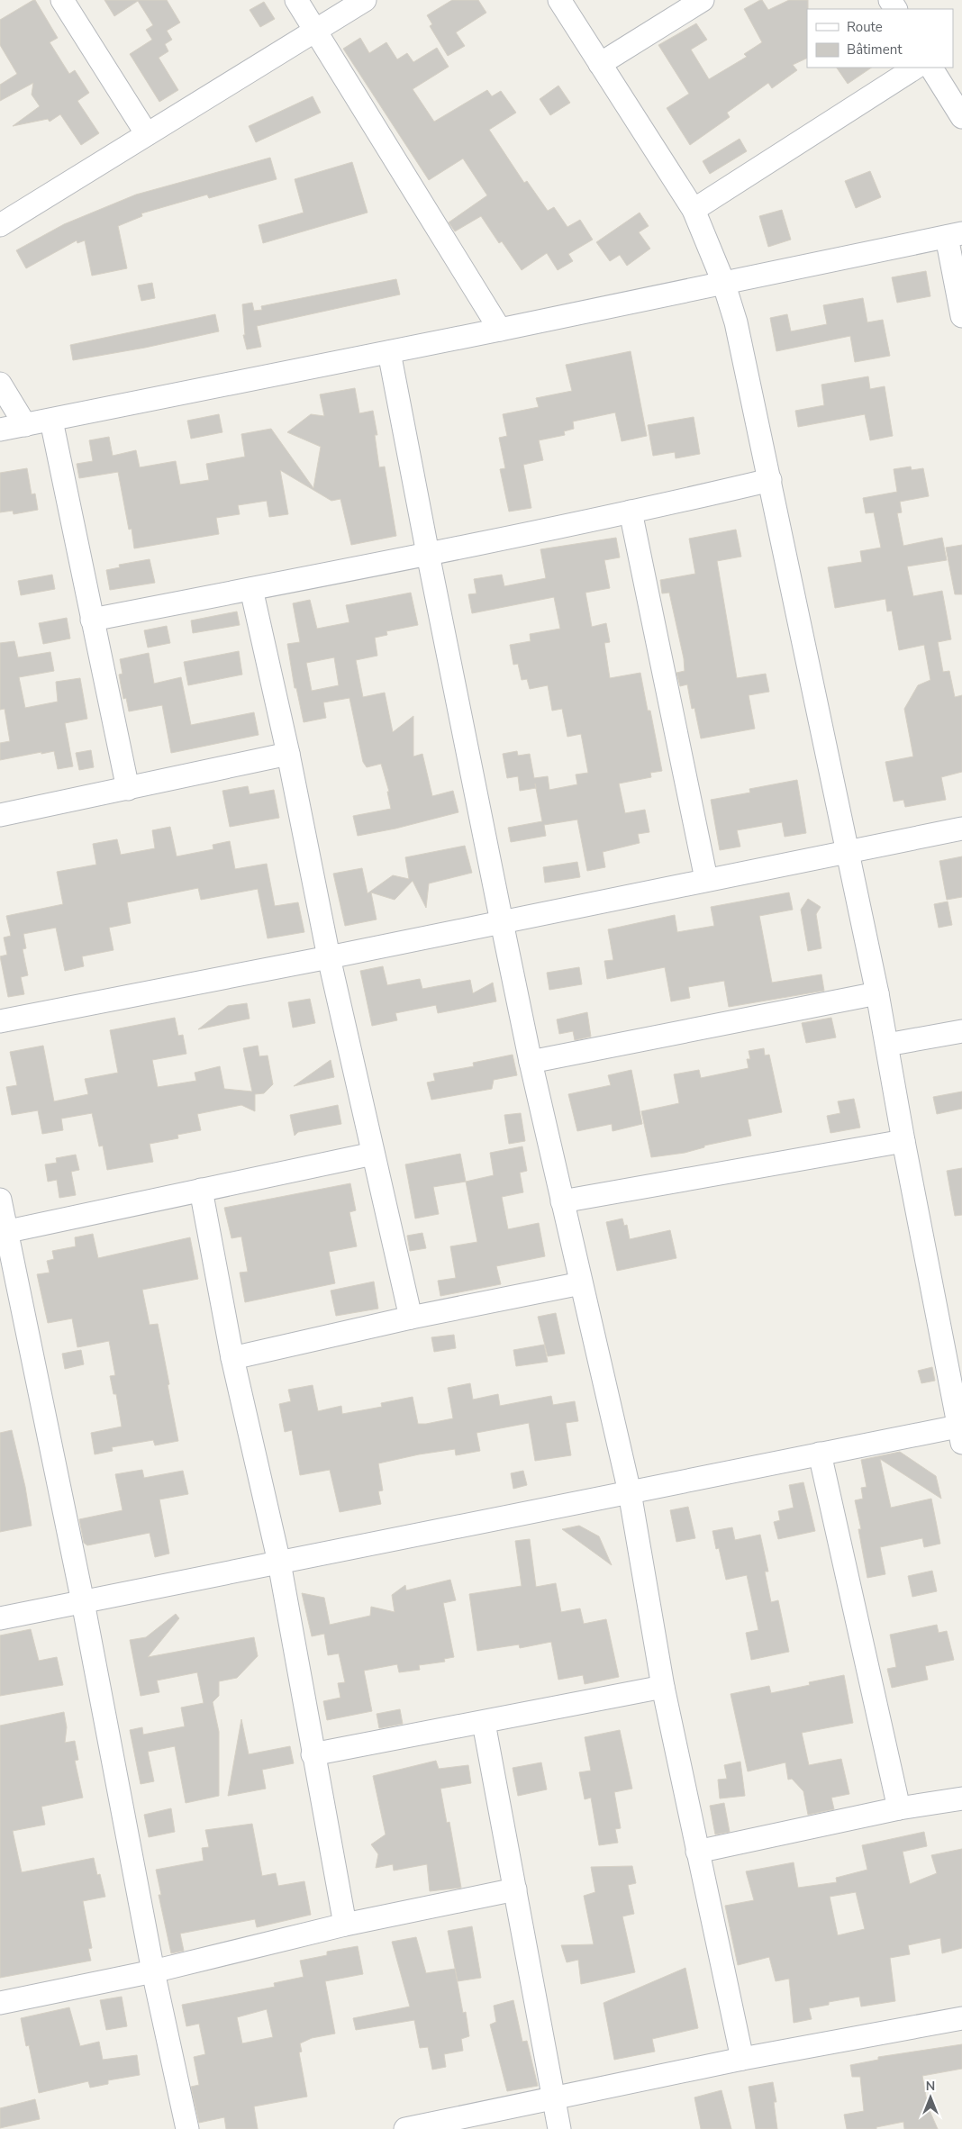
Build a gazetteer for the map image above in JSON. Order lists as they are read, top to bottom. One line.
{"legend":["Route","Bâtiment"],"north":"top"}
